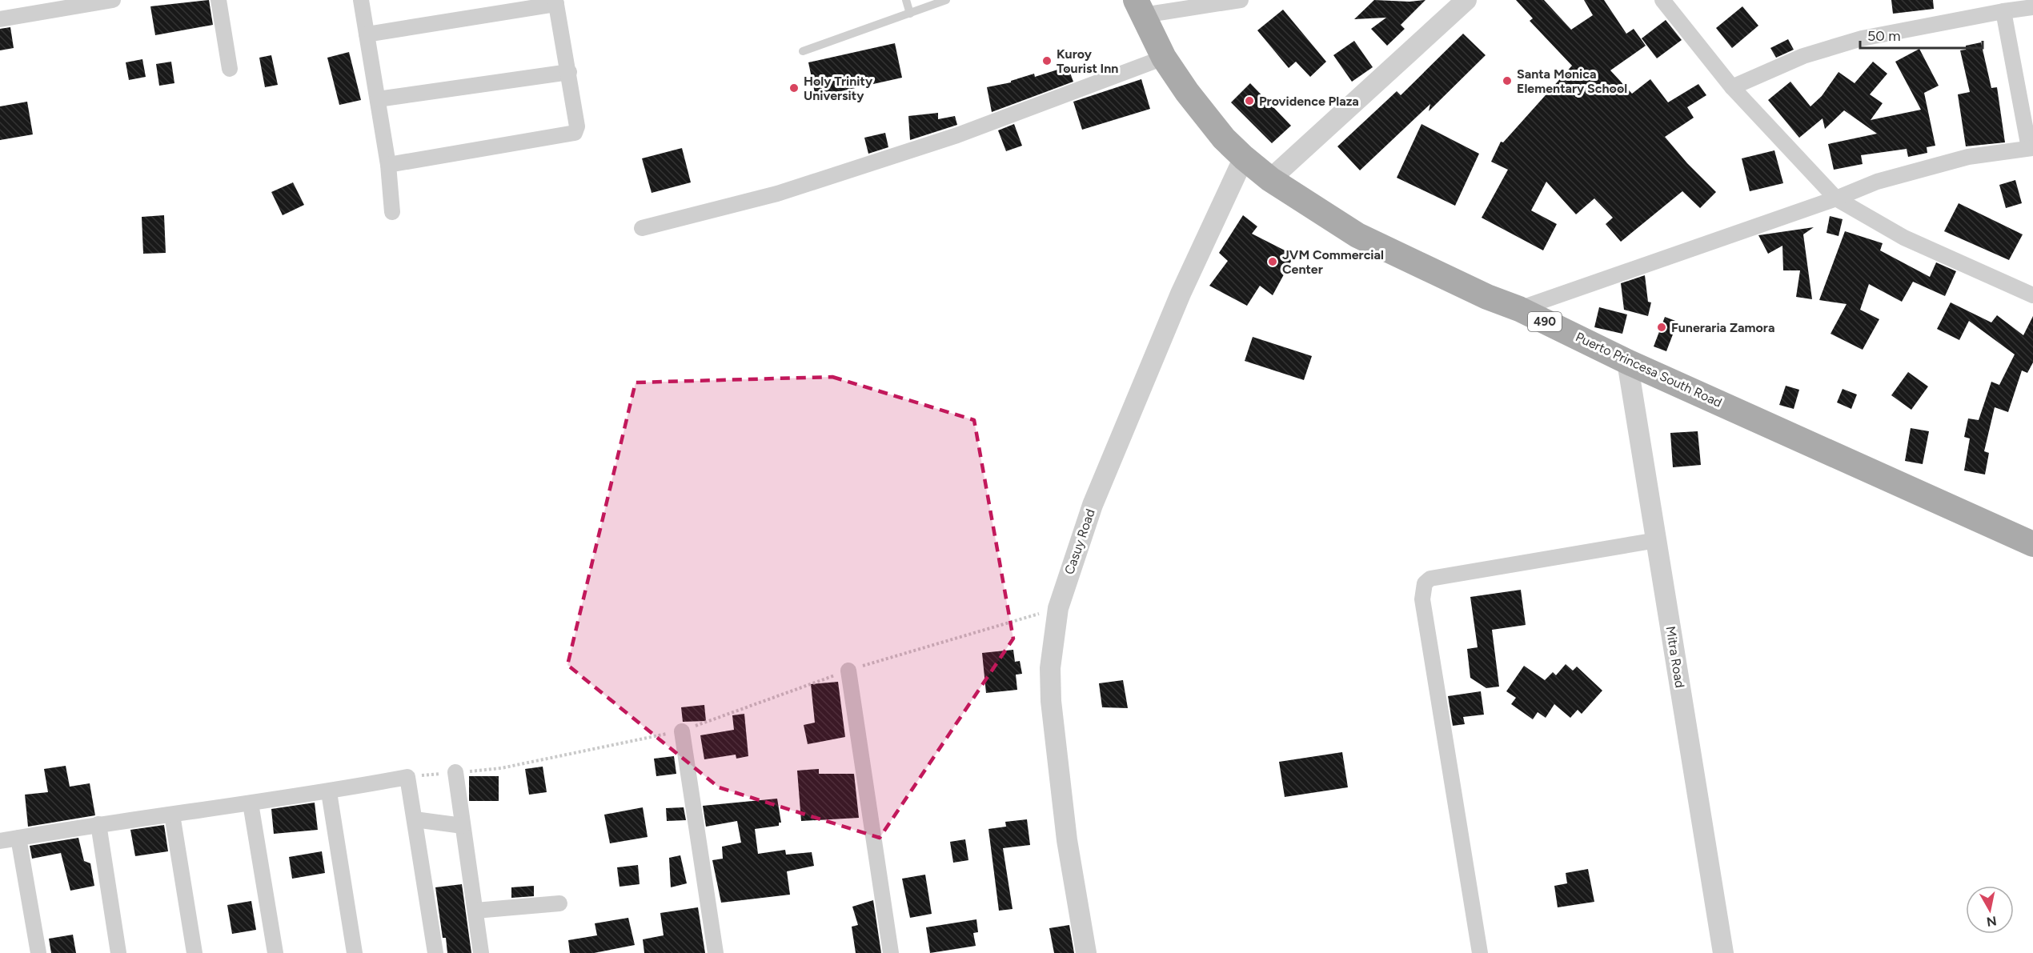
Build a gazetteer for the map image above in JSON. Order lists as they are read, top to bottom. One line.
{"streets":{"main road":["490","Puerto Princesa South Road"],"street":["Casuy Road","Mitra Road"]},"crossings":[["Puerto Princesa South Road","Casuy Road"],["Puerto Princesa South Road","Mitra Road"]],"places":["Kuroy Tourist Inn","Santa Monica Elementary School","Holy Trinity University","Providence Plaza","JVM Commercial Center","Funeraria Zamora"],"scale_bar":"50 m","north":"bottom"}
